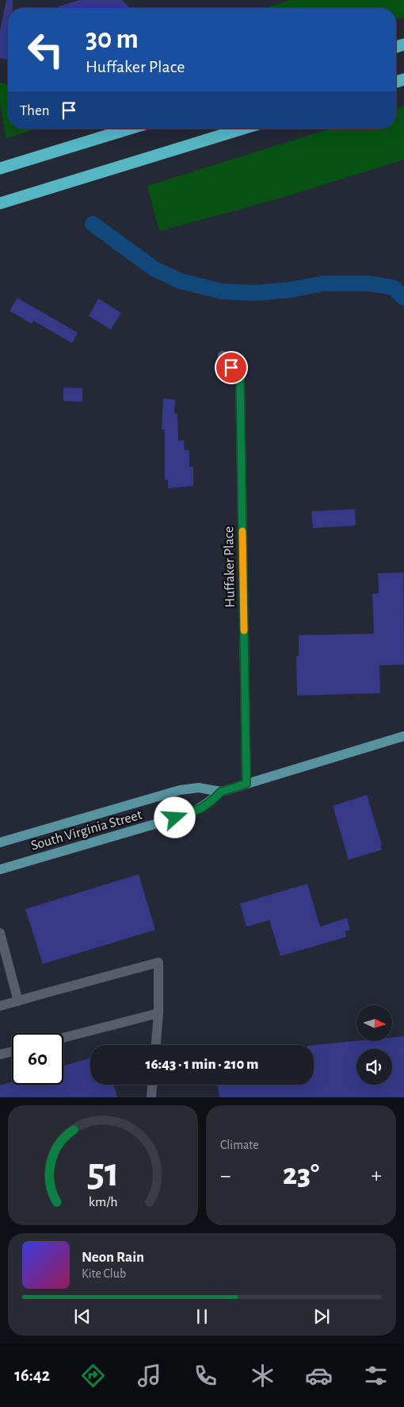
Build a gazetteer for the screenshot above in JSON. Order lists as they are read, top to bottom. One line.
{"streets":{"main road":["South Virginia Street"],"street":["Huffaker Place"]},"crossings":[["Huffaker Place","South Virginia Street"]],"north":"right","page":{"turn":["30 m","Huffaker Place"],"then":"Then","limit":"60","trip":"16:43 · 1 min · 210 m","tile":"Climate","heat":["−","23°","+"],"song":["Neon Rain","Kite Club"],"tabs":"16:42","gauge":["51","km/h"]}}
